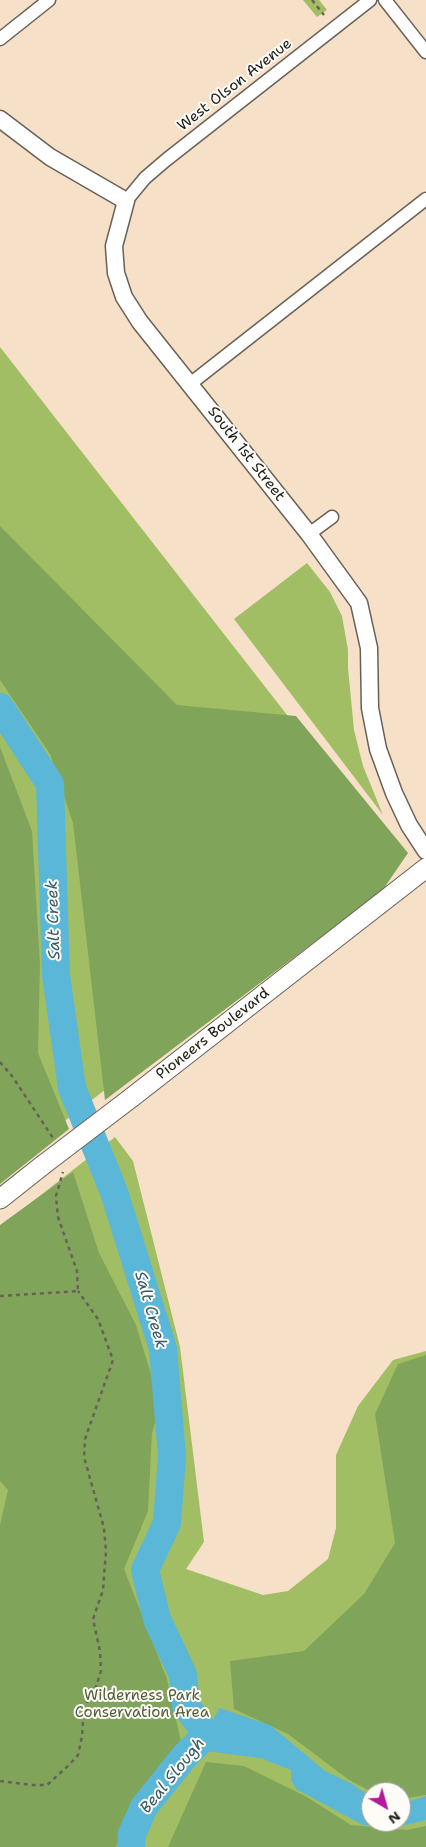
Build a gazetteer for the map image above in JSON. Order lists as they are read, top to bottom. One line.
{"streets":{"main road":["Pioneers Boulevard"],"street":["West Olson Avenue","South 1st Street"]},"crossings":[["West Olson Avenue","South 1st Street"]],"water":["Salt Creek","Beal Slough"],"parks":["Wilderness Park Conservation Area"],"north":"bottom right"}
